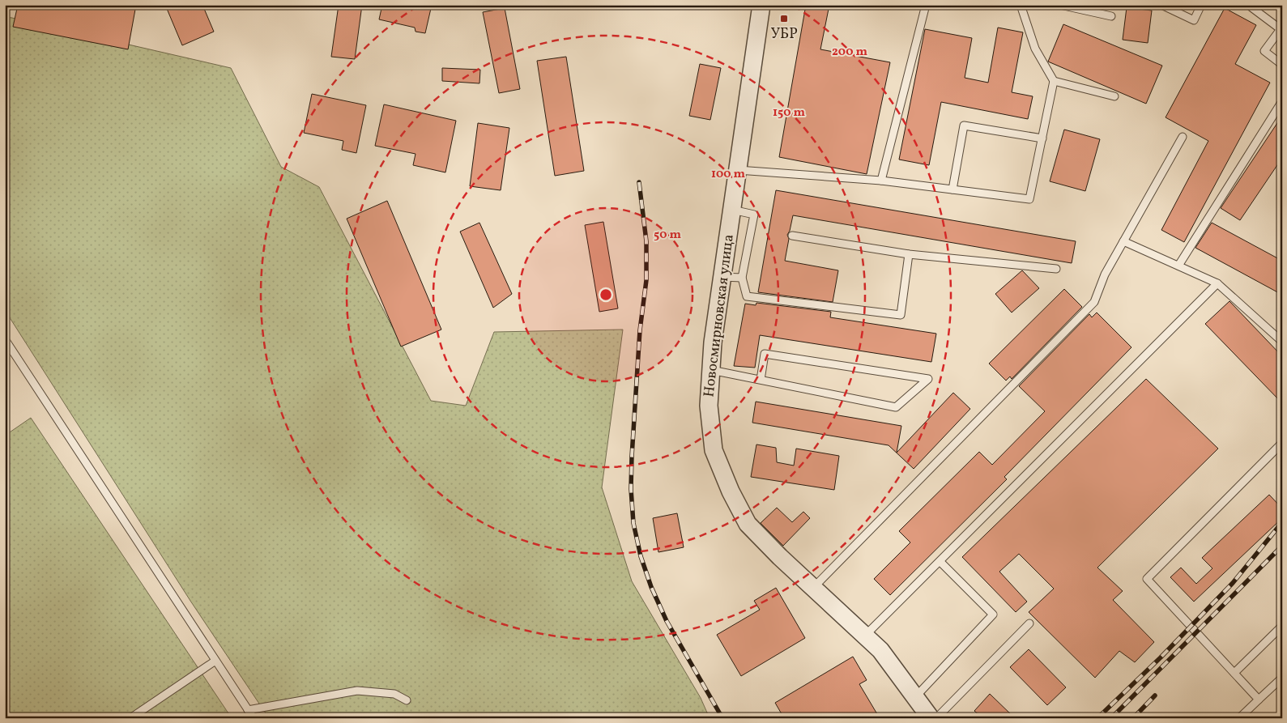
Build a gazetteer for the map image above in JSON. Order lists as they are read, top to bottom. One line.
{"streets":{"street":["Новосмирновская улица"]},"places":{"transit":["УБР"]},"rings":["200 m","150 m","100 m","50 m"]}
